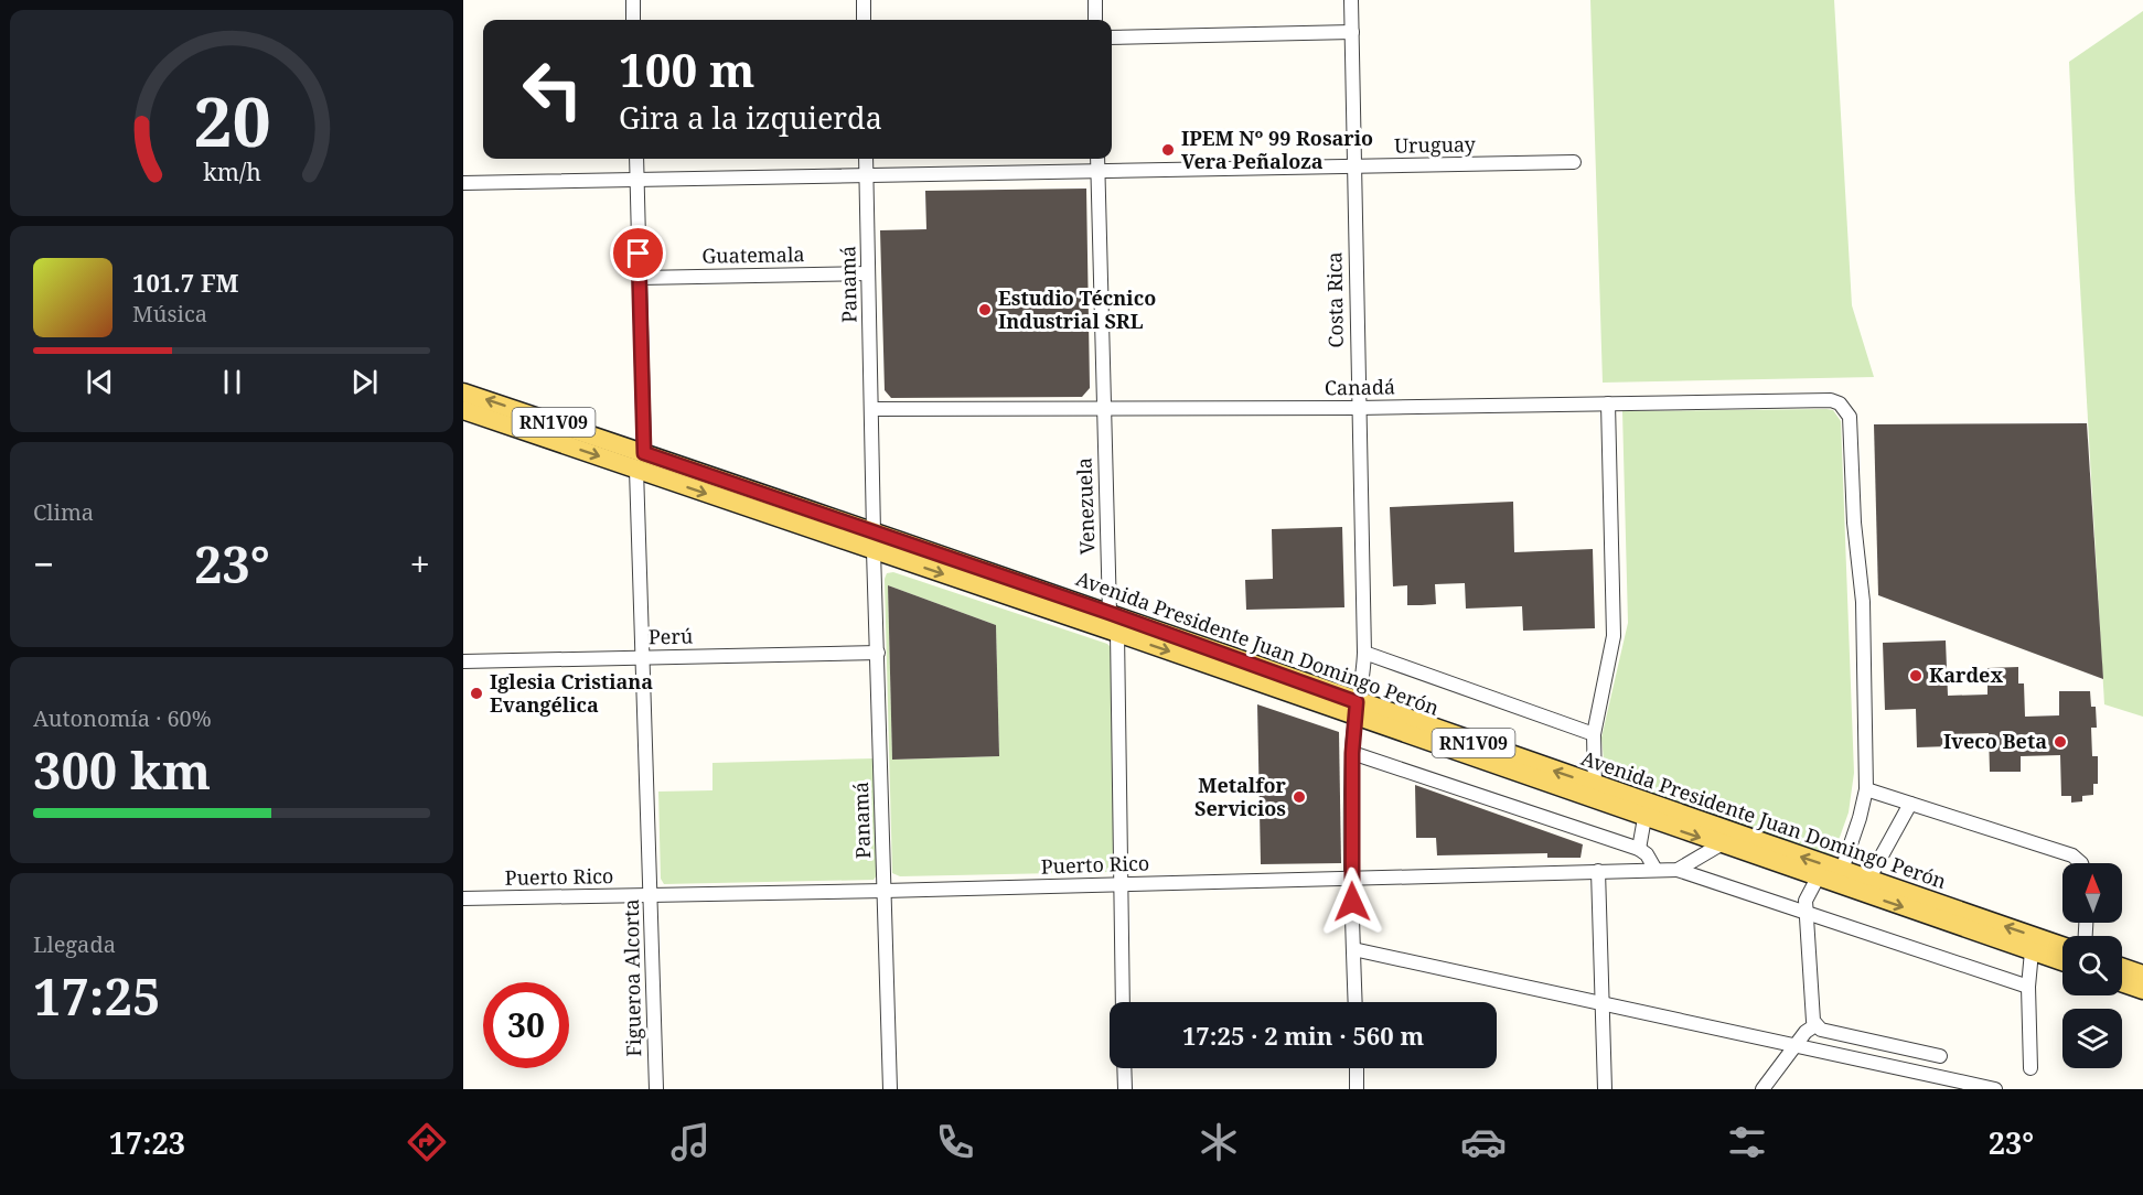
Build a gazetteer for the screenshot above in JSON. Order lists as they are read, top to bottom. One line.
{"streets":{"main road":["RN1V09","Avenida Presidente Juan Domingo Perón"],"street":["Uruguay","Guatemala","Panamá","Costa Rica","Canadá","Venezuela","Perú","Puerto Rico","Figueroa Alcorta"]},"crossings":[["Uruguay","Panamá"],["Uruguay","Costa Rica"],["Uruguay","Venezuela"],["Uruguay","Figueroa Alcorta"],["Guatemala","Panamá"],["Guatemala","Figueroa Alcorta"],["Panamá","Canadá"],["Panamá","Perú"],["Panamá","Avenida Presidente Juan Domingo Perón"],["Panamá","Puerto Rico"],["Costa Rica","Canadá"],["Costa Rica","Avenida Presidente Juan Domingo Perón"],["Canadá","Venezuela"],["Venezuela","Avenida Presidente Juan Domingo Perón"],["Venezuela","Puerto Rico"],["Perú","Figueroa Alcorta"],["Avenida Presidente Juan Domingo Perón","Figueroa Alcorta"],["Puerto Rico","Figueroa Alcorta"]],"places":["IPEM Nº 99 Rosario Vera Peñaloza","Estudio Técnico Industrial SRL","Kardex","Iglesia Cristiana Evangélica","Iveco Beta","Metalfor Servicios"],"north":"top","page":{"turn":["100 m","Gira a la izquierda"],"song":["101.7 FM","Música"],"tile":["Clima",["Autonomía · 60%","300 km"],["Llegada","17:25"]],"heat":["−","23°","+"],"limit":"30","trip":"17:25 · 2 min · 560 m","tabs":["17:23","23°"],"gauge":["20","km/h"]}}
